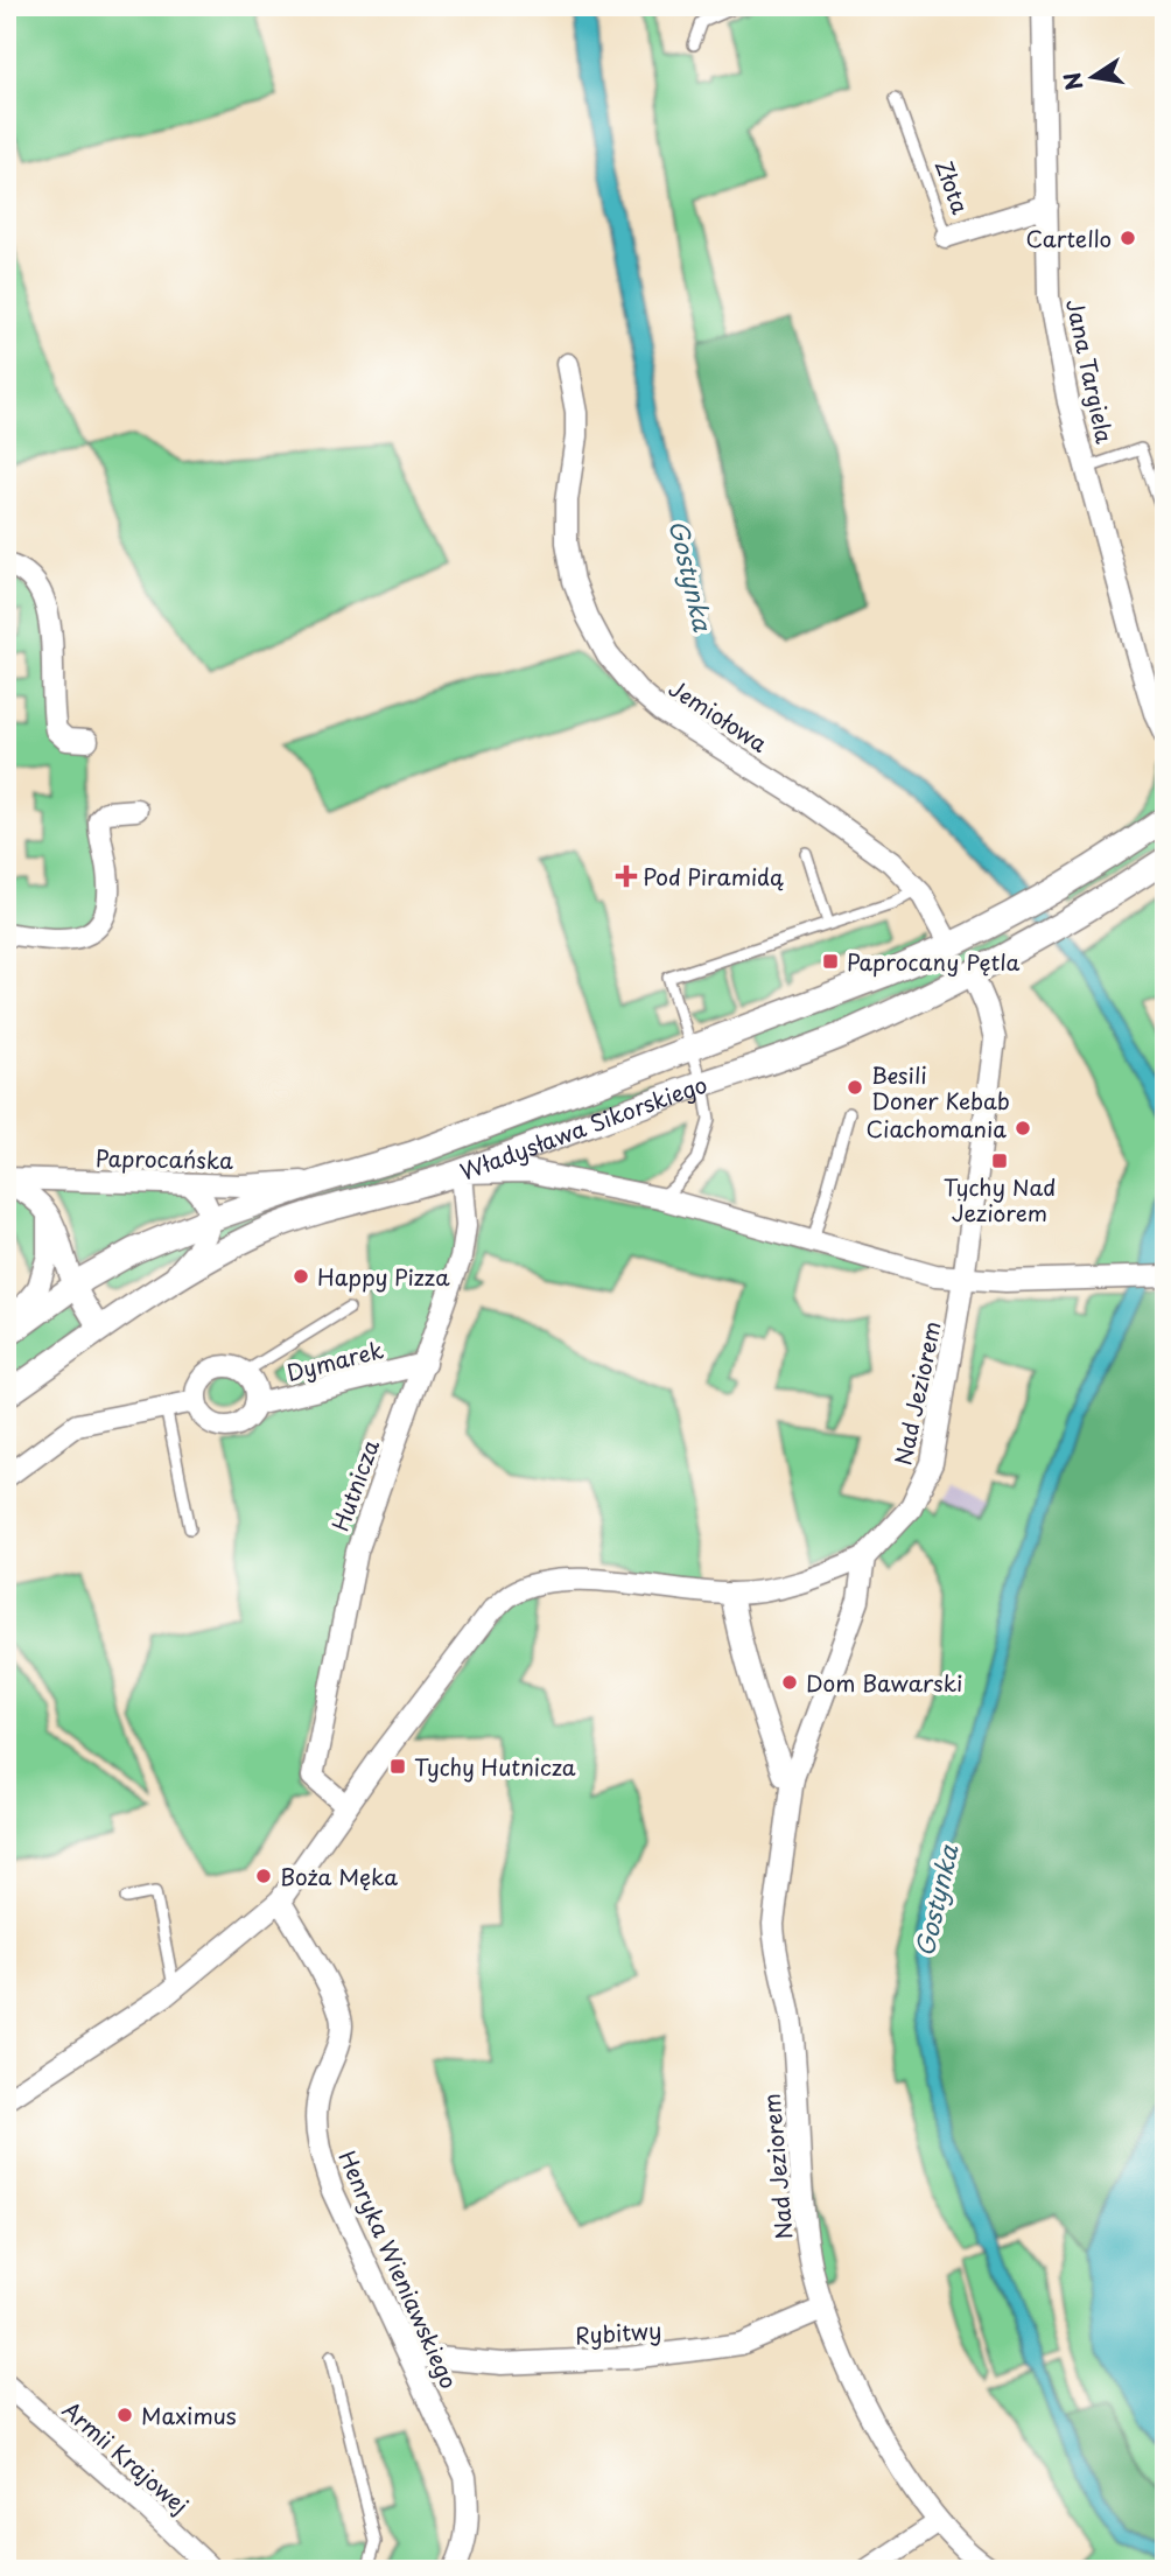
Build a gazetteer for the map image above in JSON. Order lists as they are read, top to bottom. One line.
{"streets":{"street":["Złota","Jana Targiela","Jemiołowa","Władysława Sikorskiego","Paprocańska","Dymarek","Nad Jeziorem","Hutnicza","Henryka Wieniawskiego","Rybitwy","Armii Krajowej"]},"crossings":[["Złota","Jana Targiela"],["Jemiołowa","Władysława Sikorskiego"],["Władysława Sikorskiego","Paprocańska"],["Władysława Sikorskiego","Nad Jeziorem"],["Władysława Sikorskiego","Hutnicza"],["Dymarek","Hutnicza"],["Nad Jeziorem","Rybitwy"],["Henryka Wieniawskiego","Rybitwy"]],"water":["Gostynka"],"places":{"other":["Cartello","Besili Doner Kebab","Ciachomania","Happy Pizza","Dom Bawarski","Boża Męka","Maximus"],"health":["Pod Piramidą"],"transit":["Paprocany Pętla","Tychy Nad Jeziorem","Tychy Hutnicza"]},"north":"left"}
